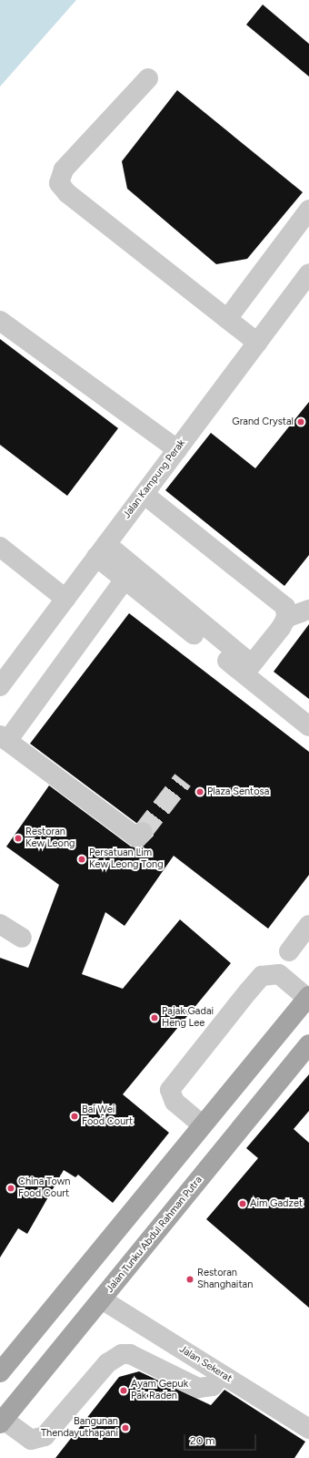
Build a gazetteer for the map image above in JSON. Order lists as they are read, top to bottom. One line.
{"streets":{"main road":["Jalan Tunku Abdul Rahman Putra"],"street":["Jalan Kampung Perak","Jalan Sekerat"]},"crossings":[["Jalan Tunku Abdul Rahman Putra","Jalan Sekerat"]],"places":["Grand Crystal","Plaza Sentosa","Restoran Kew Leong","Persatuan Lim Kew Leong Tong","Pajak Gadai Heng Lee","Bai Wei Food Court","China Town Food Court","Aim Gadzet","Restoran Shanghaitan","Ayam Gepuk Pak Raden","Bangunan Thendayuthapani"],"scale_bar":"20 m"}
